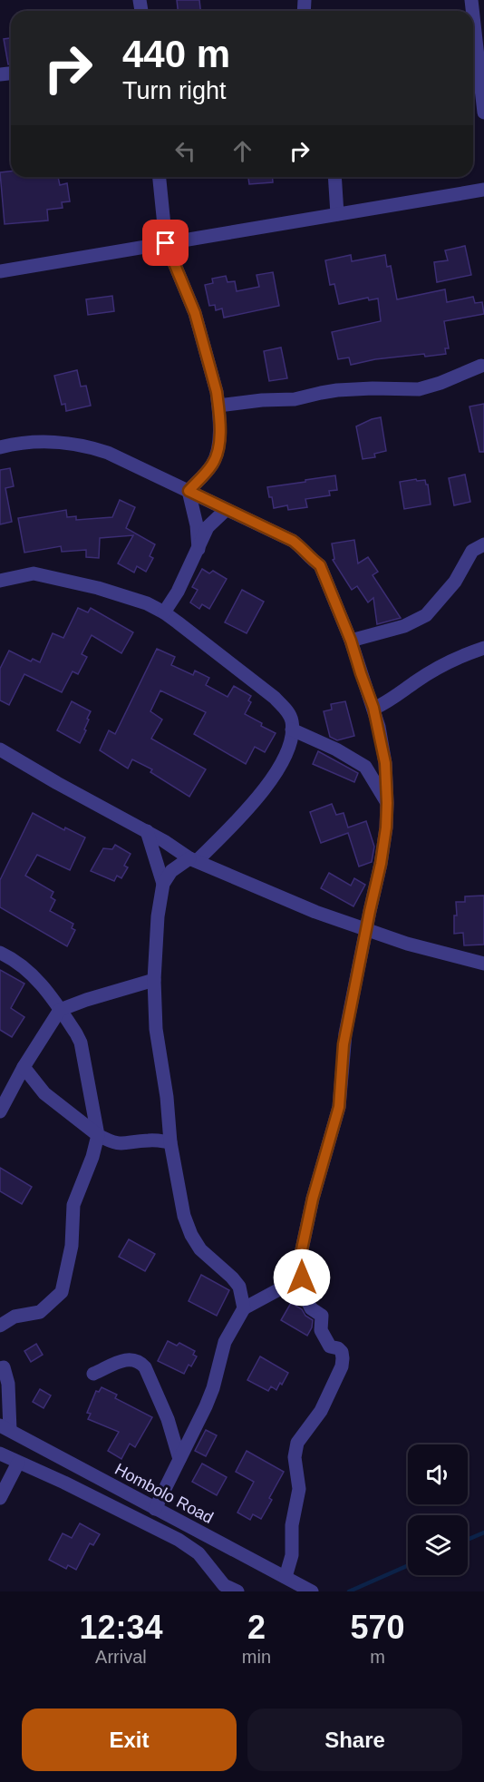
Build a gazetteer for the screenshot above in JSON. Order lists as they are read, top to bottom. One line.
{"streets":{"street":["Hombolo Road"]},"page":{"turn":["440 m","Turn right"],"eta":["12:34","Arrival","2","min","570","m"],"buttons":["Exit","Share"]}}
